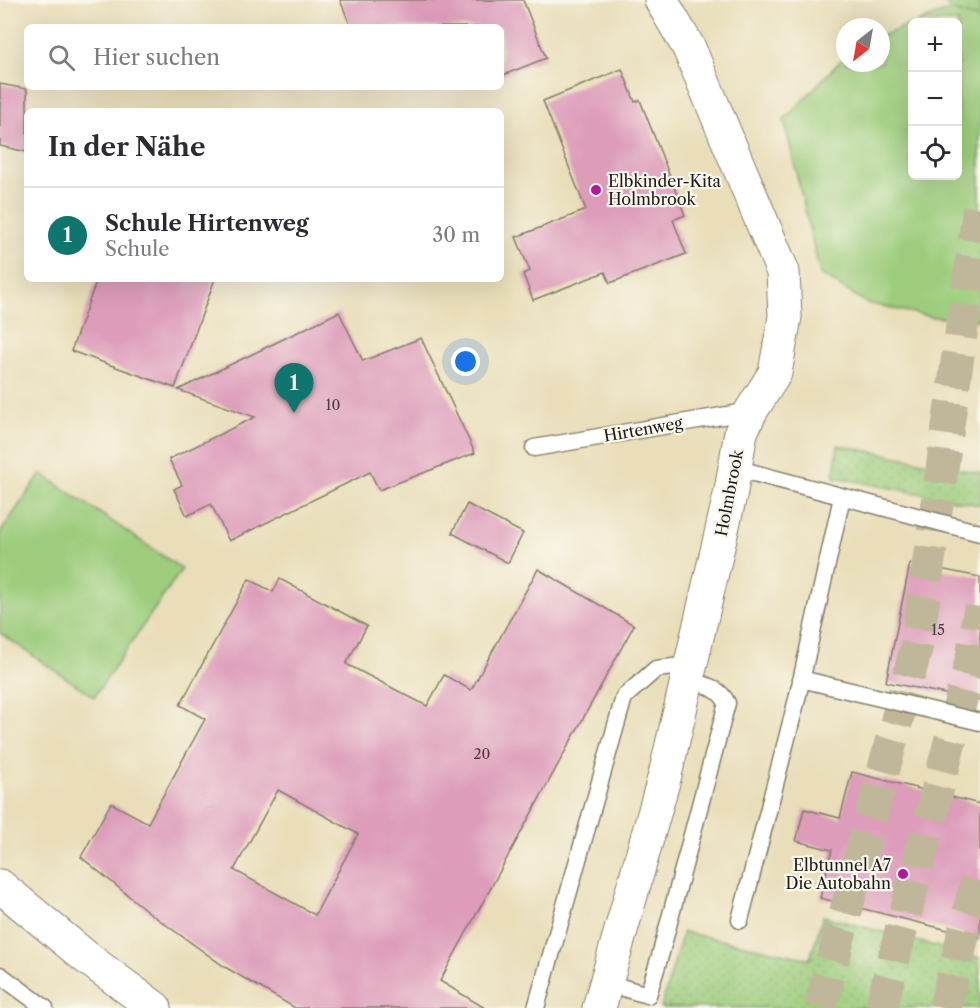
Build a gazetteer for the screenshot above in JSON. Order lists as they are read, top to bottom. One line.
{"streets":{"street":["Holmbrook"],"lane":["Hirtenweg"]},"crossings":[["Hirtenweg","Holmbrook"]],"places":["Elbkinder-Kita Holmbrook","Elbtunnel A7 Die Autobahn"],"house_numbers":["10","15","20"],"north":"bottom left","page":{"map_buttons":["+","−"],"search":"Hier suchen","heading":"In der Nähe","list":[{"mark":"1","name":"Schule Hirtenweg","note":"Schule","value":"30 m"}],"pins":"1"}}
